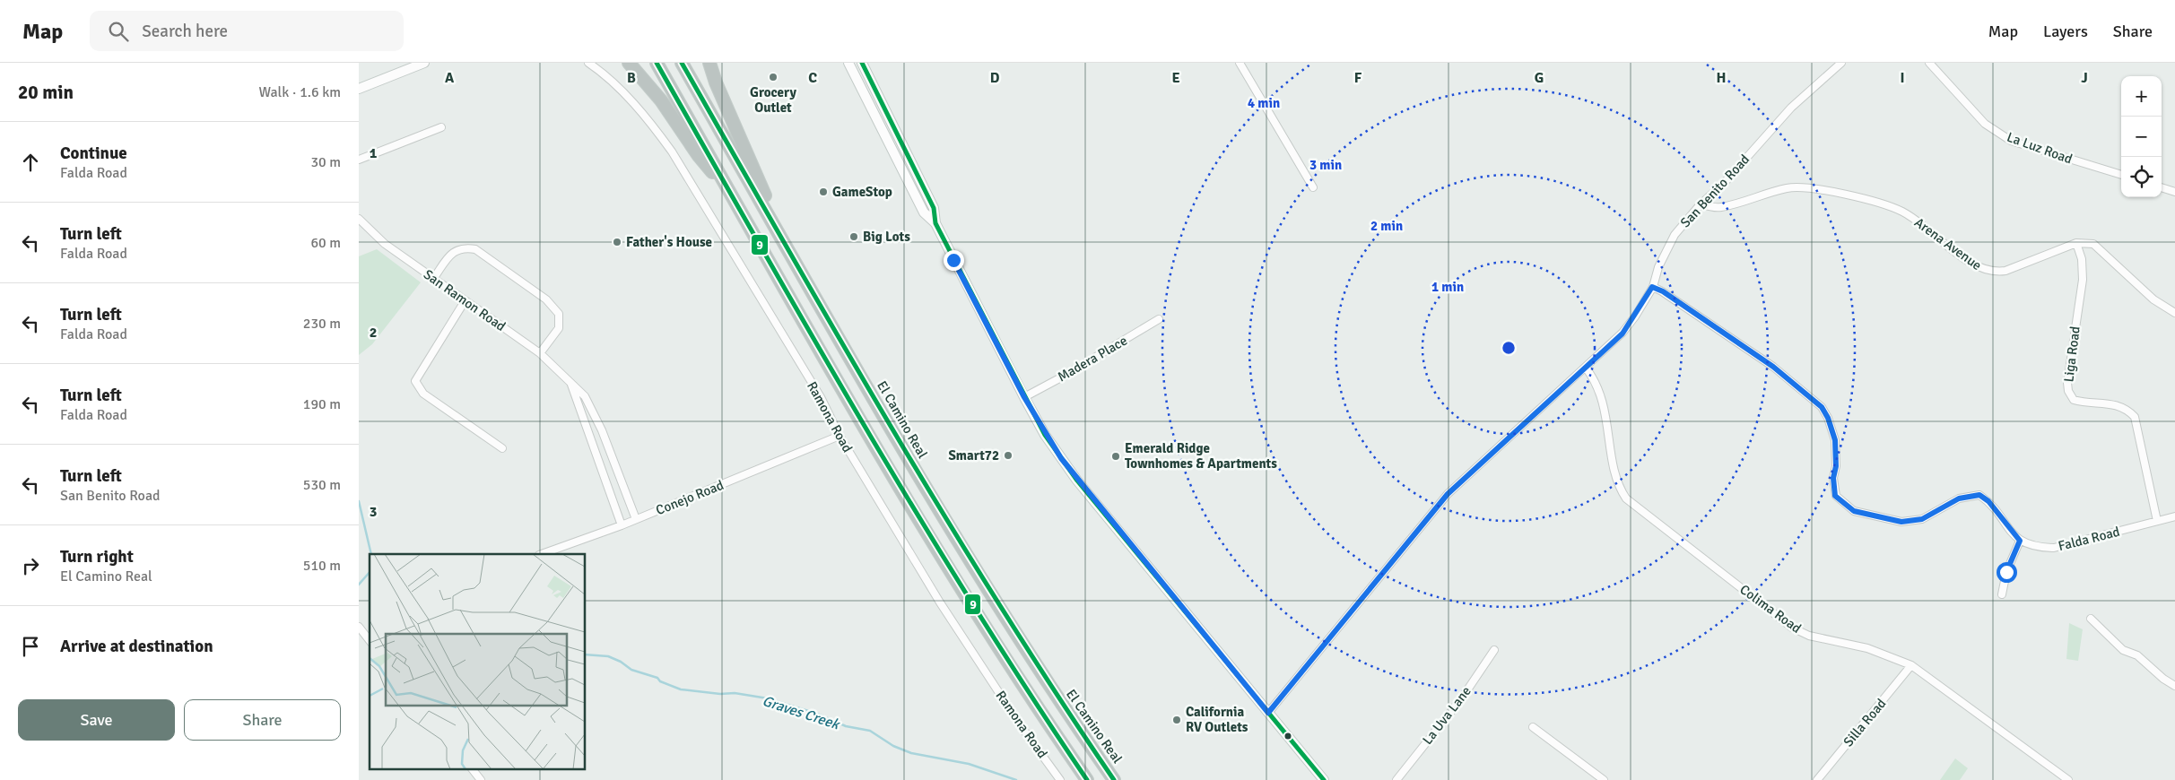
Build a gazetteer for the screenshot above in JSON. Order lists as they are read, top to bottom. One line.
{"streets":{"highway":["El Camino Real"],"street":["La Luz Road","San Benito Road","Arena Avenue","San Ramon Road","Liga Road","Madera Place","Ramona Road","Conejo Road","Falda Road","Colima Road","La Uva Lane","Silla Road"]},"crossings":[["San Benito Road","Arena Avenue"],["San Benito Road","Colima Road"],["Arena Avenue","Liga Road"],["San Ramon Road","Conejo Road"],["Liga Road","Falda Road"],["Ramona Road","Conejo Road"],["Colima Road","Silla Road"]],"water":["Graves Creek"],"places":["Grocery Outlet","GameStop","Big Lots","Father's House","Smart72","Emerald Ridge Townhomes & Apartments","California RV Outlets"],"lines":["transit line 9"],"page":{"header":"Map","search":"Search here","nav":["Map","Layers","Share"],"heading":["20 min","Walk · 1.6 km"],"map_buttons":["+","−"],"list":[["Continue","Falda Road","30 m"],["Turn left","Falda Road","60 m"],["Turn left","Falda Road","230 m"],["Turn left","Falda Road","190 m"],["Turn left","San Benito Road","530 m"],["Turn right","El Camino Real","510 m"],"Arrive at destination"],"buttons":["Save","Share"]},"grid":{"columns":["A","B","C","D","E","F","G","H","I","J"],"rows":["1","2","3"]},"rings":["4 min","3 min","2 min","1 min"]}
